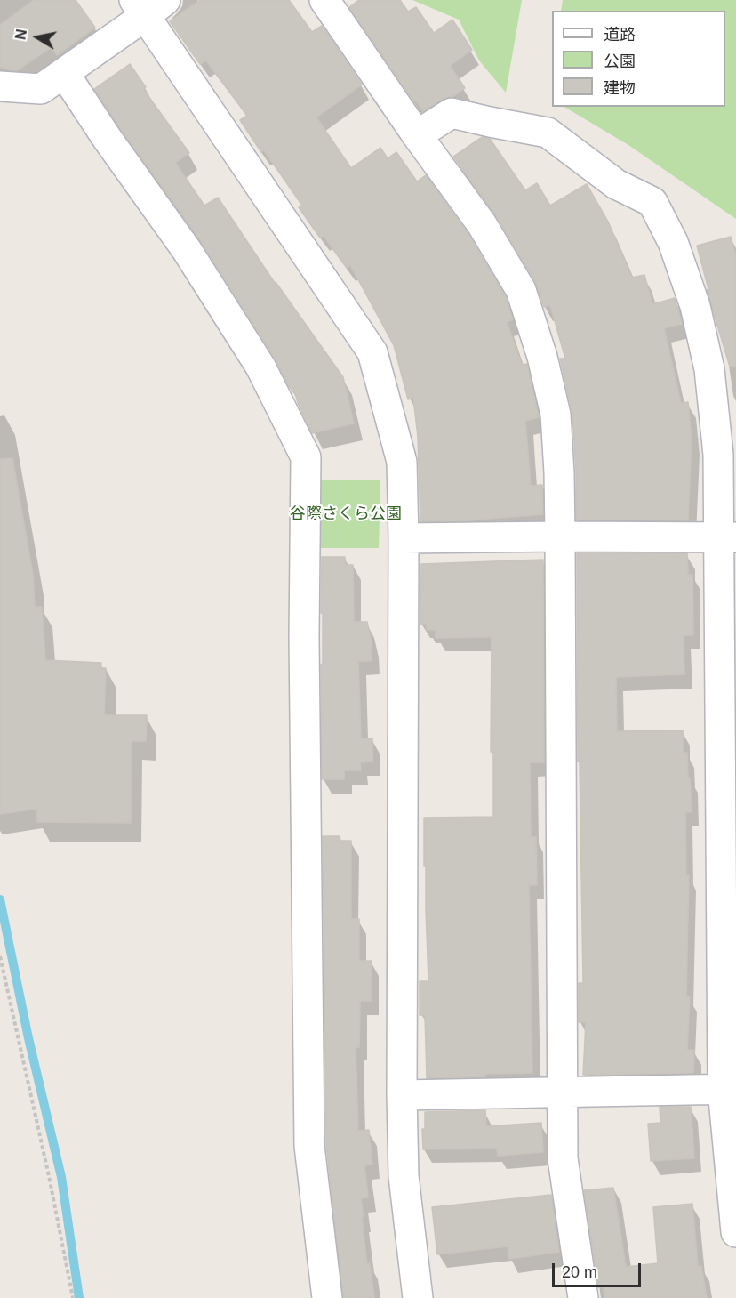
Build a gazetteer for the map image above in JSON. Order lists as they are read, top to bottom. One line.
{"parks":["谷際さくら公園"],"legend":["道路","公園","建物"],"scale_bar":"20 m","north":"left"}
